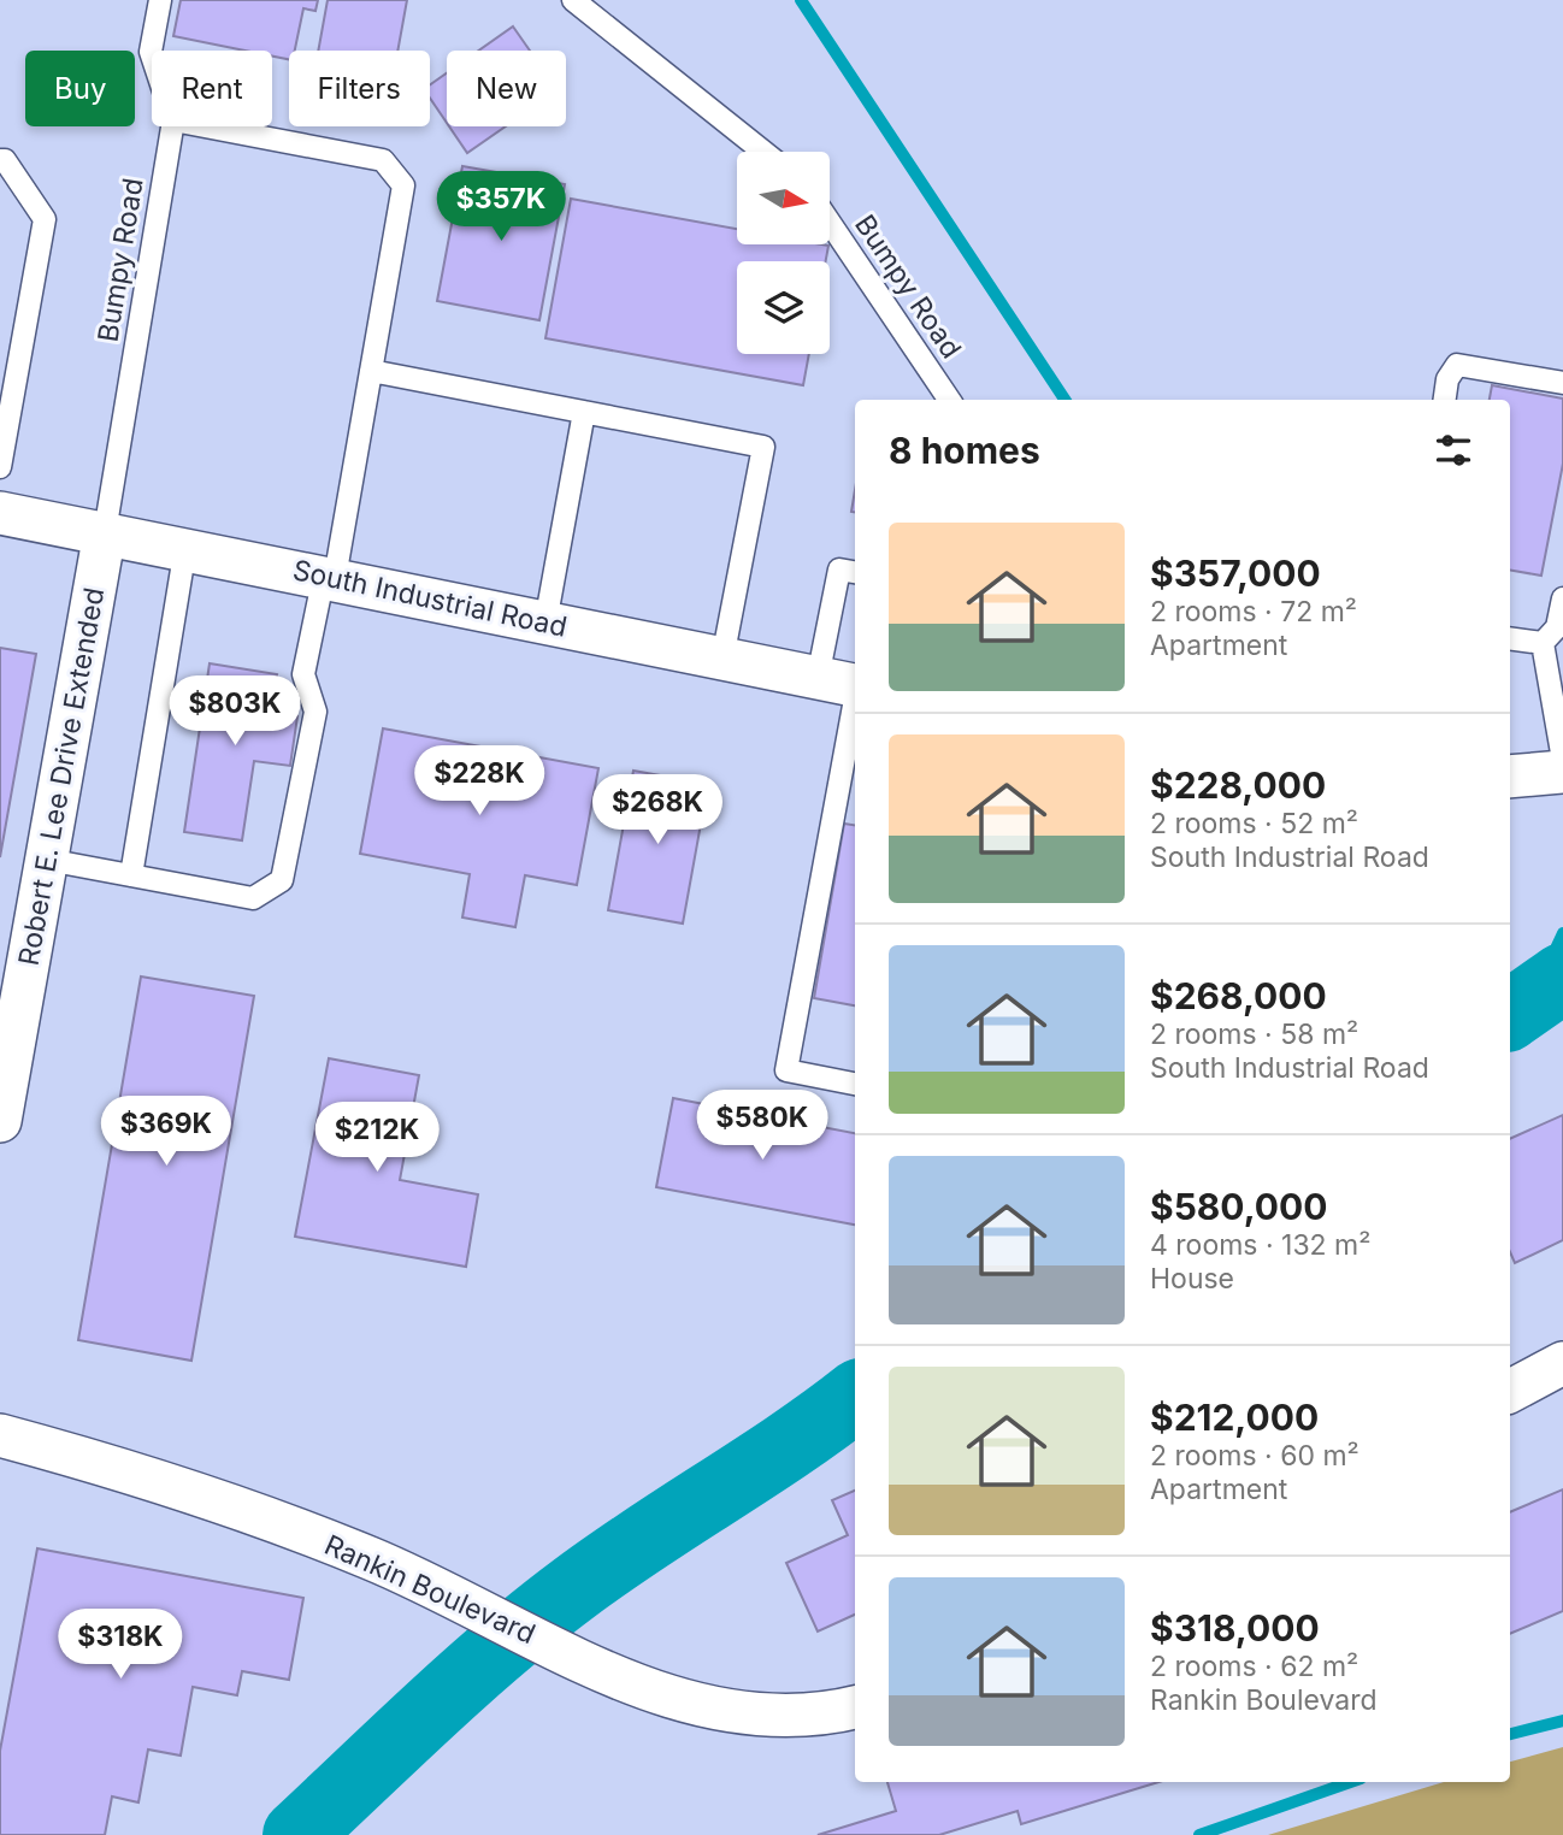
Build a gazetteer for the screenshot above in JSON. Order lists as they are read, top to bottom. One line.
{"streets":{"street":["South Industrial Road","Robert E. Lee Drive Extended","Rankin Boulevard"],"lane":["Bumpy Road"]},"crossings":[["Bumpy Road","South Industrial Road"],["Bumpy Road","Robert E. Lee Drive Extended"],["South Industrial Road","Robert E. Lee Drive Extended"]],"north":"right","page":{"chip":["Buy","Rent","Filters","New"],"price":["$357K","$803K","$228K","$268K","$580K","$369K","$212K","$318K"],"heading":"8 homes","list":[{"name":"$357,000","note":"2 rooms · 72 m² · Apartment"},{"name":"$228,000","note":"2 rooms · 52 m² · South Industrial Road"},{"name":"$268,000","note":"2 rooms · 58 m² · South Industrial Road"},{"name":"$580,000","note":"4 rooms · 132 m² · House"},{"name":"$212,000","note":"2 rooms · 60 m² · Apartment"},{"name":"$318,000","note":"2 rooms · 62 m² · Rankin Boulevard"}]}}
